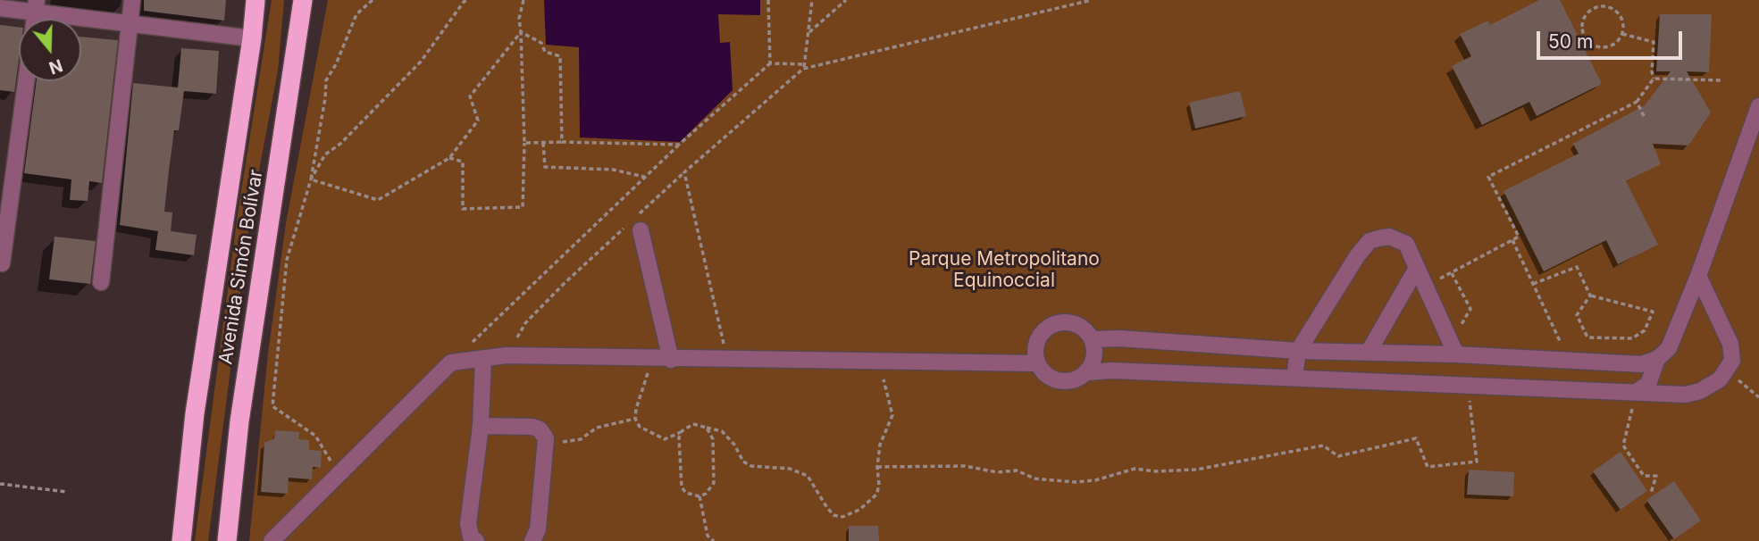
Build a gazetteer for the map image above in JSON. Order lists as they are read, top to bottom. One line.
{"streets":{"highway":["Avenida Simón Bolívar"]},"parks":["Parque Metropolitano Equinoccial"],"scale_bar":"50 m","north":"bottom"}
